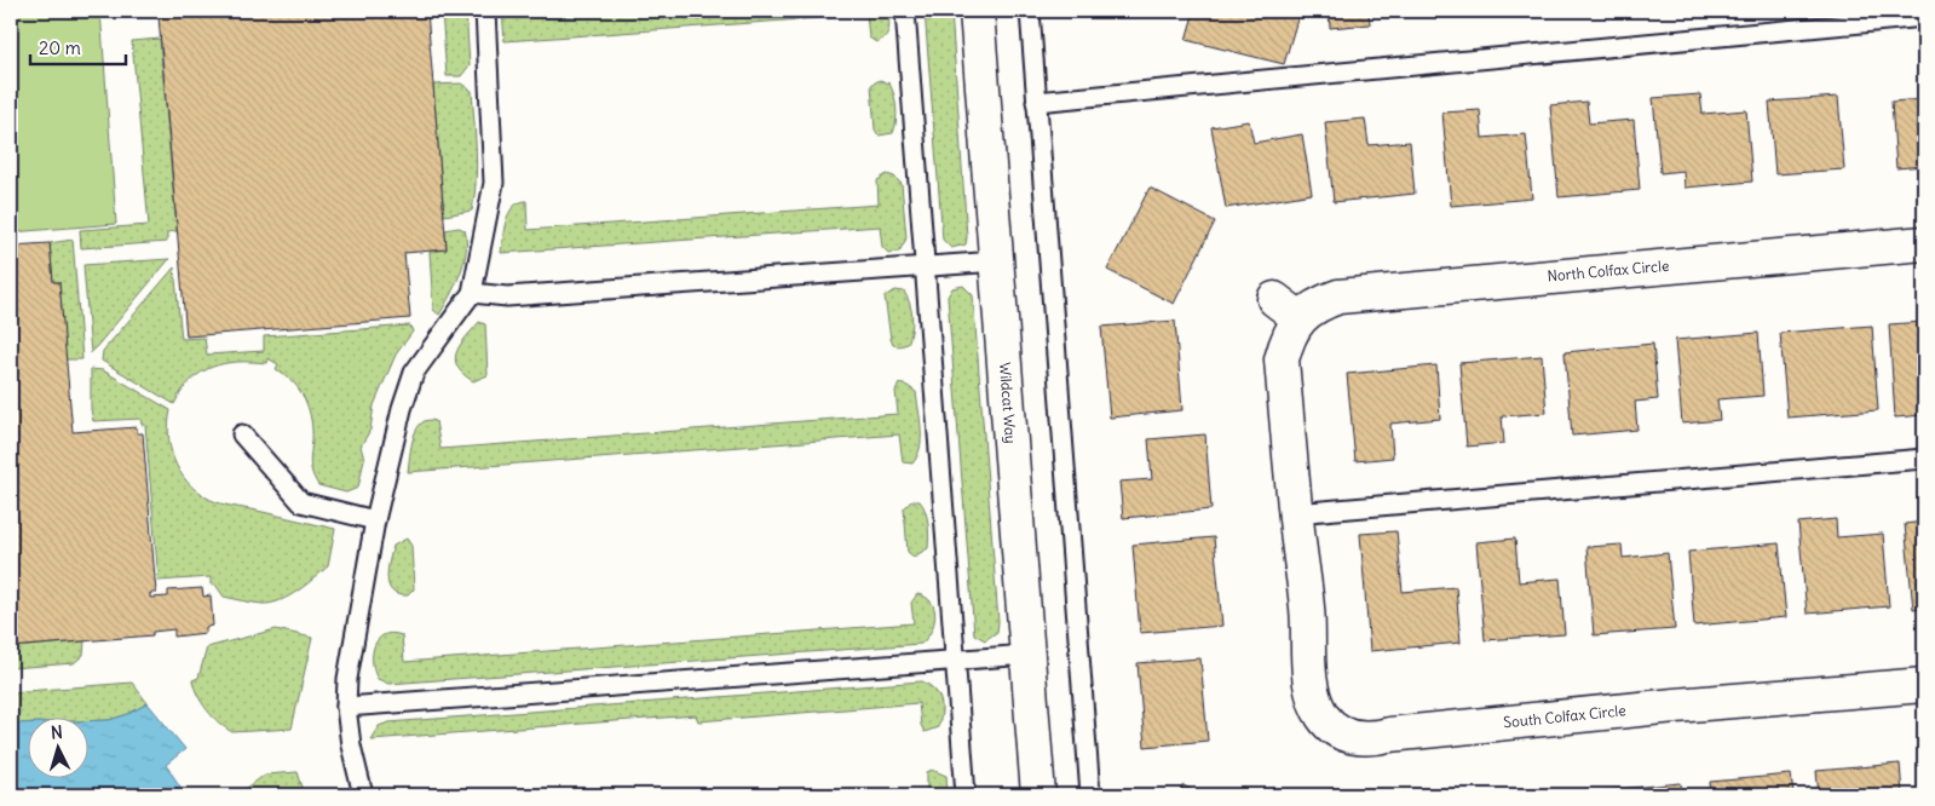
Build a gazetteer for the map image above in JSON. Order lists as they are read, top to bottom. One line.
{"streets":{"street":["North Colfax Circle","Wildcat Way","South Colfax Circle"]},"crossings":[["North Colfax Circle","South Colfax Circle"]],"scale_bar":"20 m","north":"top"}
